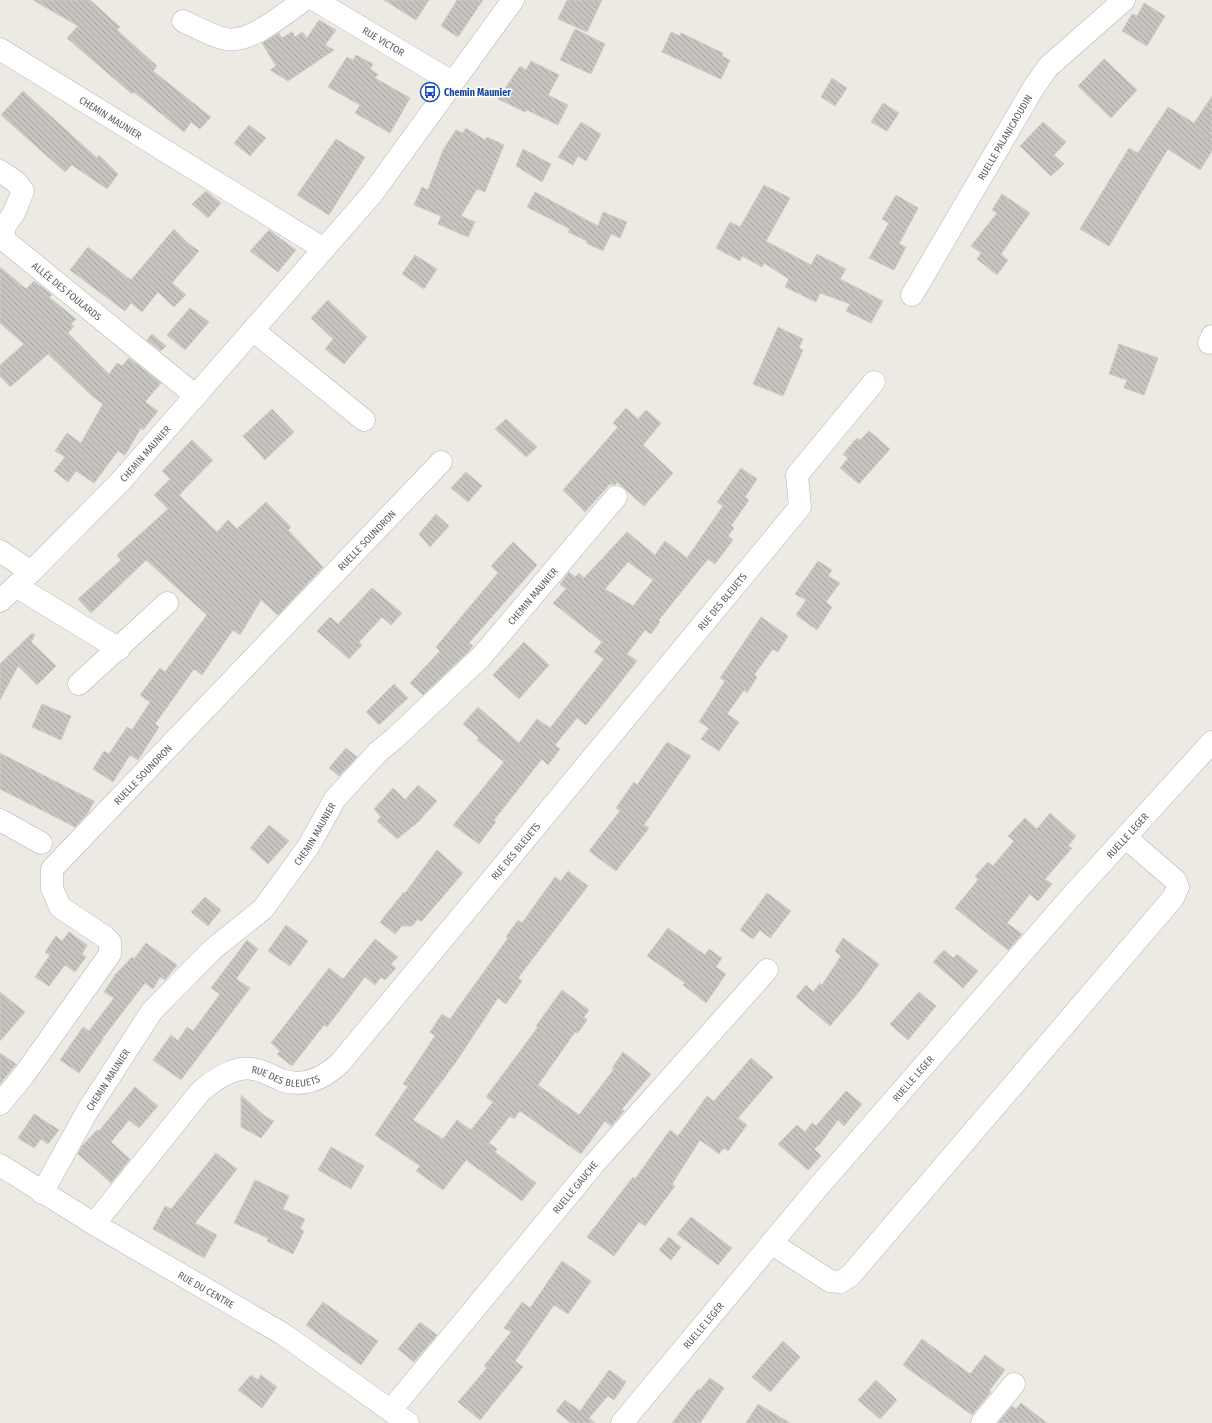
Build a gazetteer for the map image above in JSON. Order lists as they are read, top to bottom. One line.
{"streets":{"street":["RUE VICTOR","CHEMIN MAUNIER","RUELLE PALANICAOUDIN","ALLÉE DES FOULARDS","RUELLE SOUNDRON","RUE DES BLEUETS","RUELLE LEGER","RUELLE GAUCHE","RUE DU CENTRE"]},"crossings":[["RUE VICTOR","CHEMIN MAUNIER"],["CHEMIN MAUNIER","ALLÉE DES FOULARDS"],["CHEMIN MAUNIER","RUE DU CENTRE"],["RUE DES BLEUETS","RUE DU CENTRE"],["RUELLE GAUCHE","RUE DU CENTRE"]],"places":{"bus stop":["Chemin Maunier"]}}
